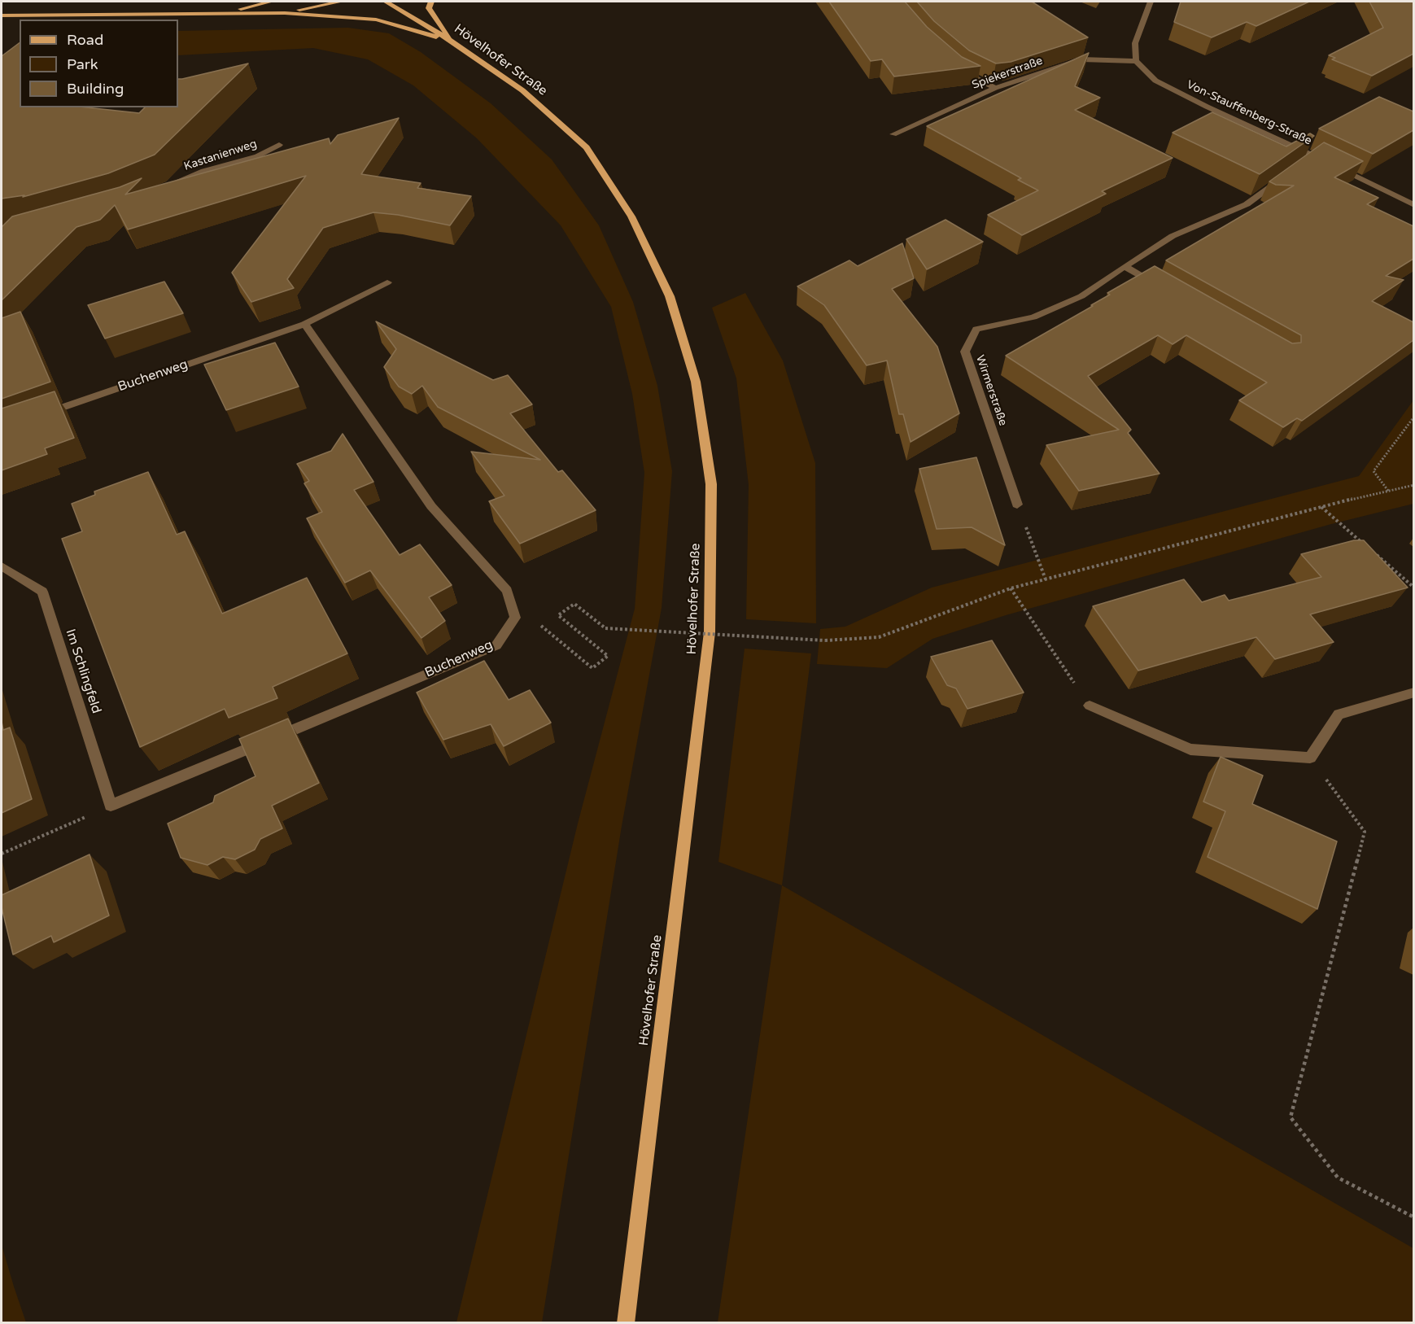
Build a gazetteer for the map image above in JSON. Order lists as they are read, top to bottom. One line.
{"streets":{"main road":["Hövelhofer Straße"],"street":["Spiekerstraße","Von-Stauffenberg-Straße","Kastanienweg","Buchenweg","Wirmerstraße","Im Schlingfeld"]},"crossings":[["Spiekerstraße","Von-Stauffenberg-Straße"],["Buchenweg","Im Schlingfeld"]],"legend":["Road","Park","Building"]}
